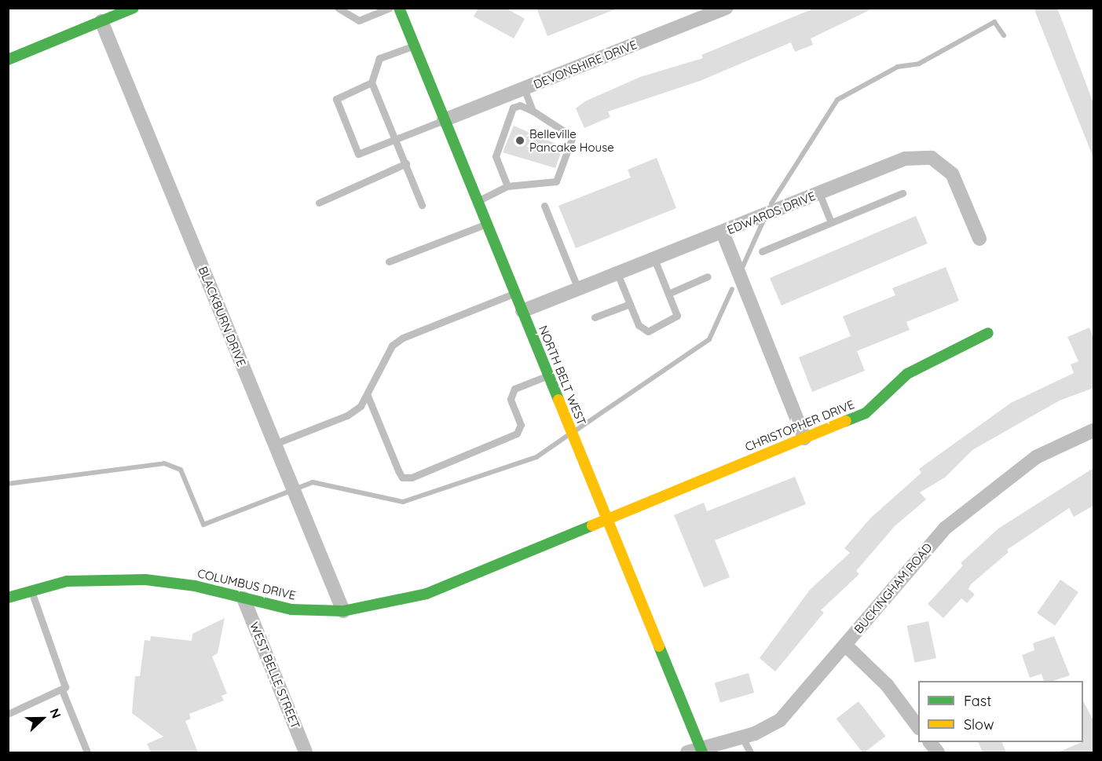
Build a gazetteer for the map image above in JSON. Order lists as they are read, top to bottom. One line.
{"streets":{"street":["DEVONSHIRE DRIVE","EDWARDS DRIVE","BLACKBURN DRIVE","NORTH BELT WEST","CHRISTOPHER DRIVE","COLUMBUS DRIVE","BUCKINGHAM ROAD","WEST BELLE STREET"]},"crossings":[["DEVONSHIRE DRIVE","NORTH BELT WEST"],["EDWARDS DRIVE","NORTH BELT WEST"],["BLACKBURN DRIVE","COLUMBUS DRIVE"],["NORTH BELT WEST","CHRISTOPHER DRIVE"],["NORTH BELT WEST","COLUMBUS DRIVE"],["NORTH BELT WEST","BUCKINGHAM ROAD"],["CHRISTOPHER DRIVE","COLUMBUS DRIVE"],["COLUMBUS DRIVE","WEST BELLE STREET"]],"places":["Belleville Pancake House"],"legend":["Fast","Slow"],"north":"right"}
